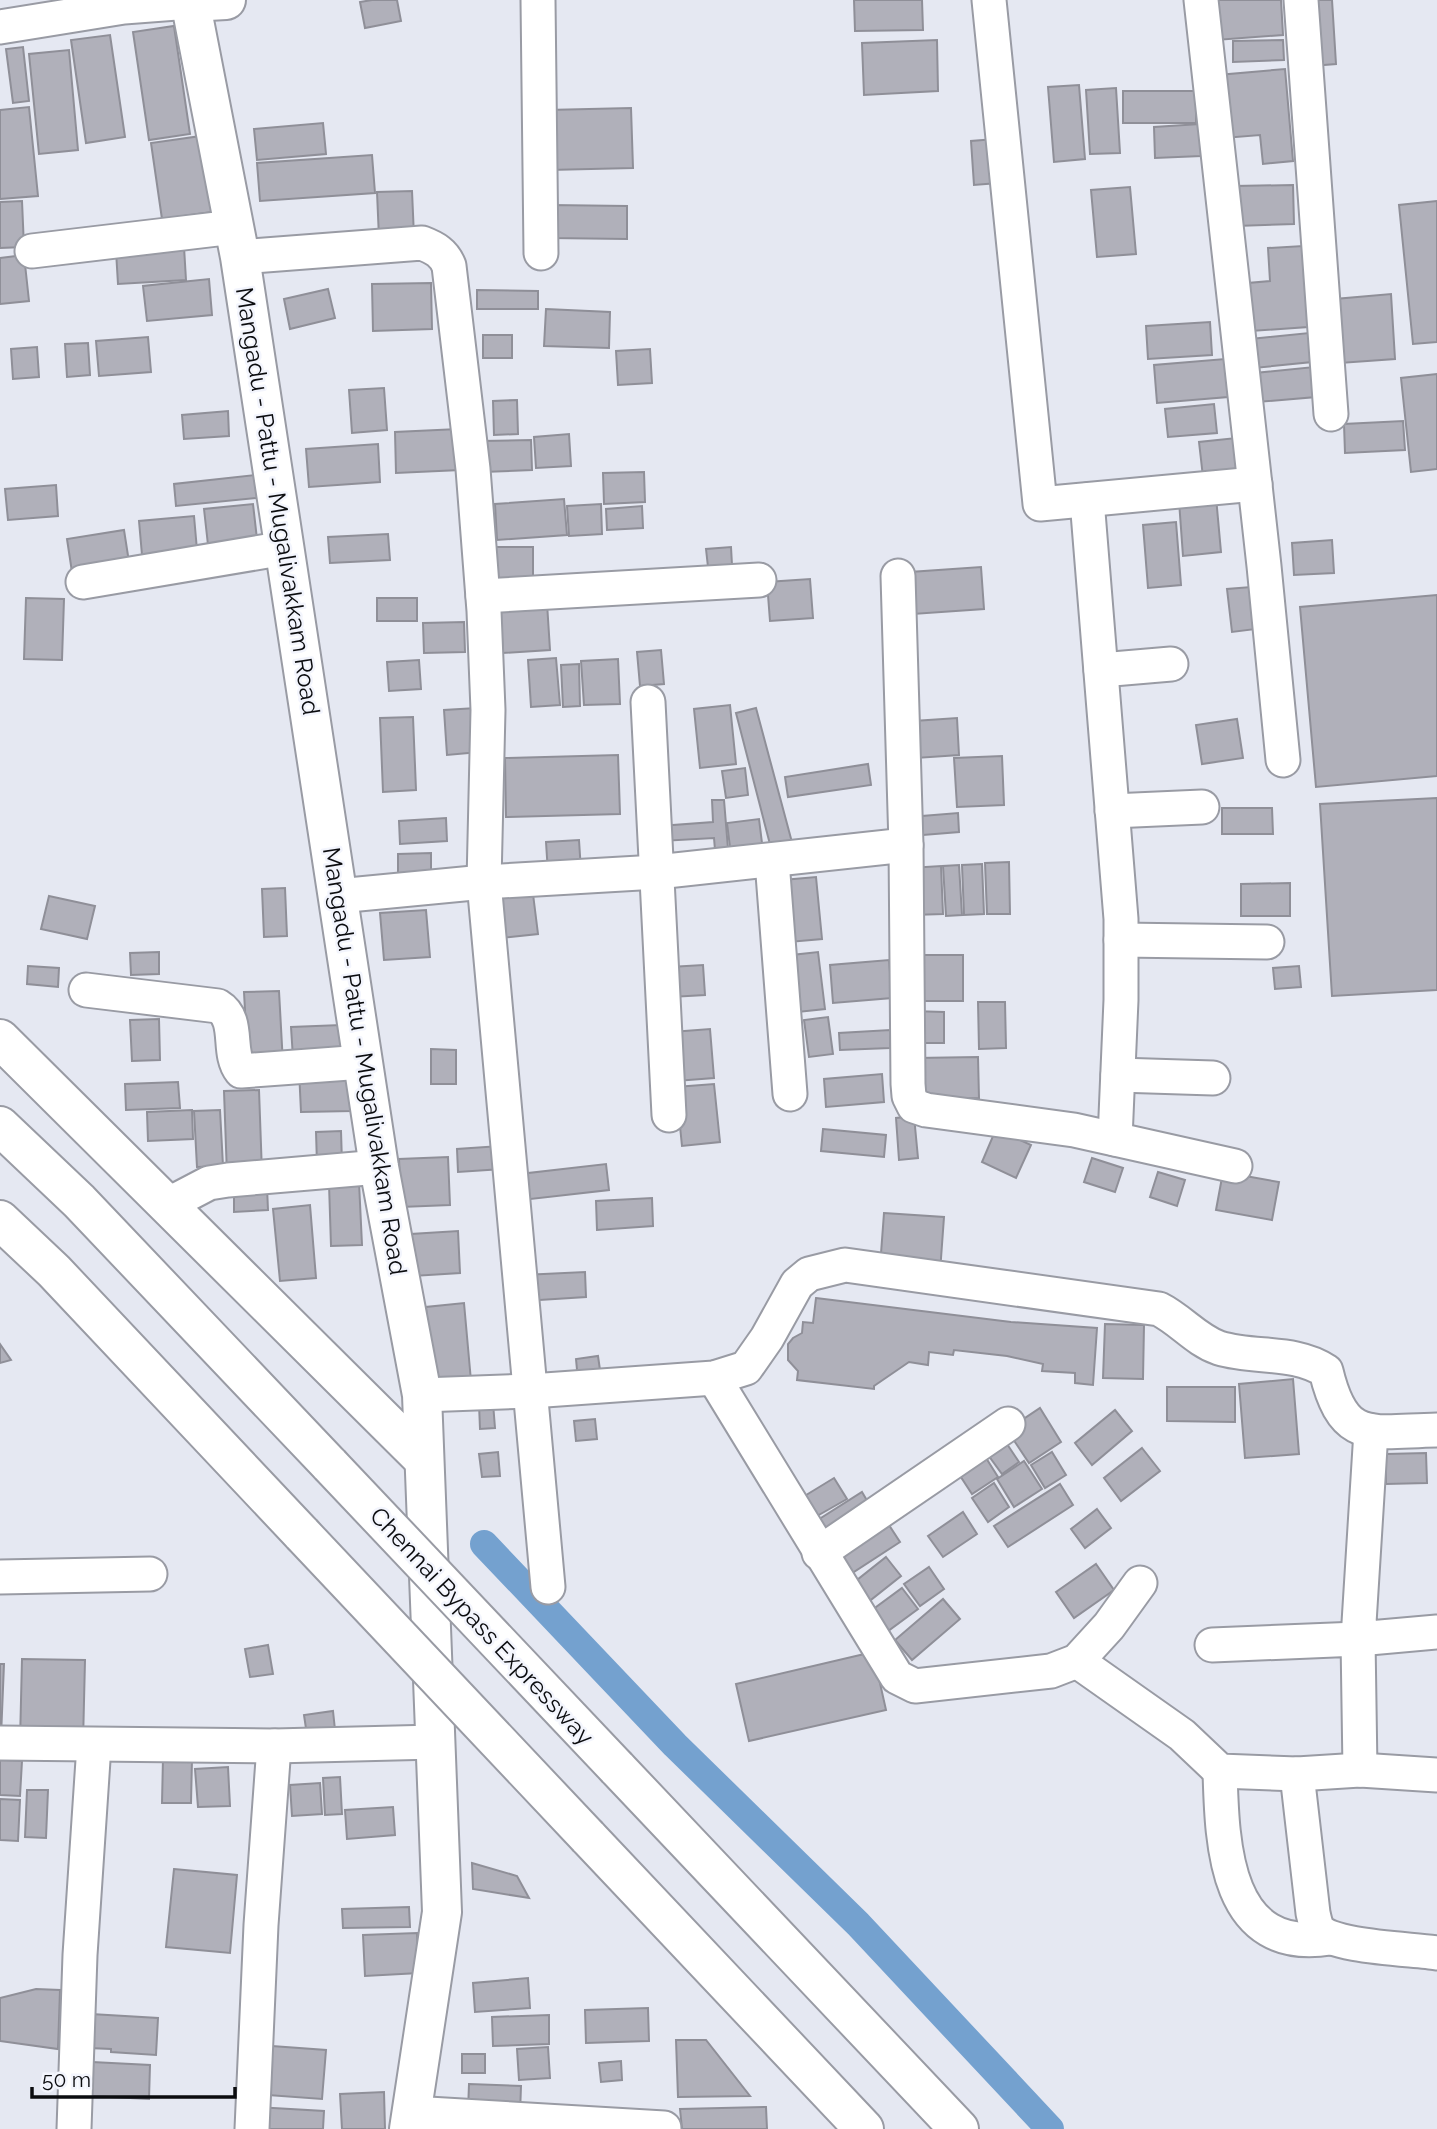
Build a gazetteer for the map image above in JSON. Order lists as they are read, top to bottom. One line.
{"streets":{"main road":["Mangadu - Pattu - Mugalivakkam Road","Chennai Bypass Expressway"]},"scale_bar":"50 m"}
